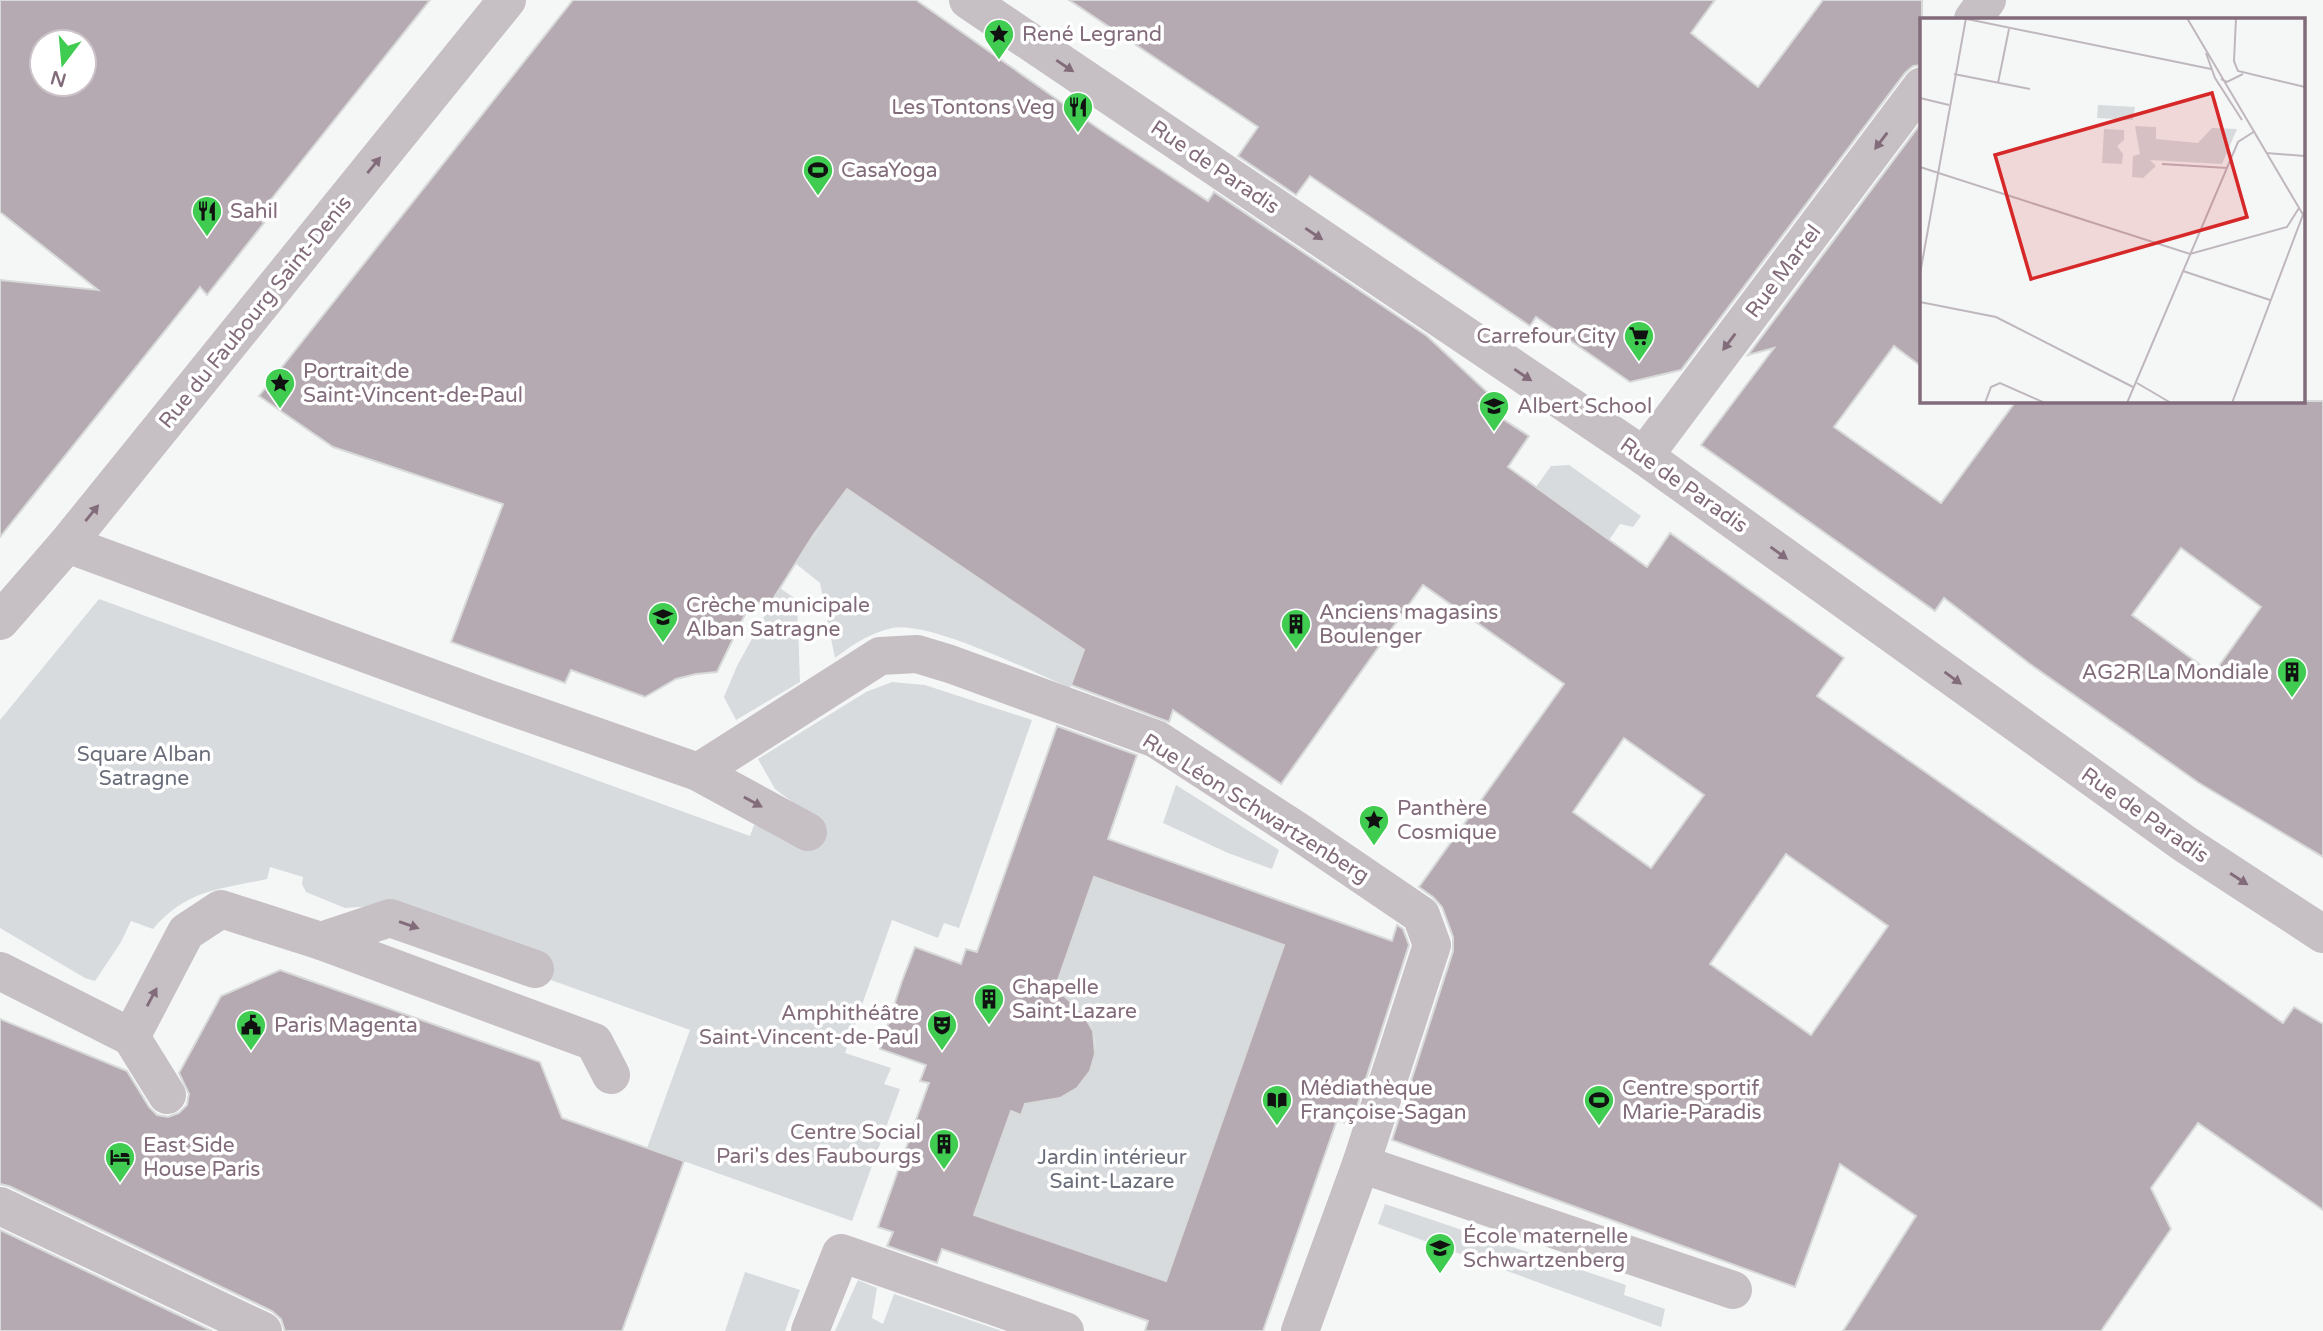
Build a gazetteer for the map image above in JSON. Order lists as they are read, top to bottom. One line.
{"streets":{"street":["Rue de Paradis","Rue Martel","Rue du Faubourg Saint-Denis","Rue Léon Schwartzenberg"]},"crossings":[["Rue de Paradis","Rue Martel"]],"one_way":["Rue de Paradis","Rue Martel","Rue du Faubourg Saint-Denis"],"parks":["Square Alban Satragne","Jardin intérieur Saint-Lazare"],"places":{"place":["René Legrand","Portrait de Saint-Vincent-de-Paul","Panthère Cosmique"],"restaurant":["Les Tontons Veg","Sahil"],"sports":["CasaYoga","Centre sportif Marie-Paradis"],"supermarket":["Carrefour City"],"school or university":["Albert School","Crèche municipale Alban Satragne","École maternelle Schwartzenberg"],"building":["Anciens magasins Boulenger","AG2R La Mondiale","Chapelle Saint-Lazare","Centre Social Pari's des Faubourgs"],"public building":["Paris Magenta"],"theatre":["Amphithéâtre Saint-Vincent-de-Paul"],"library":["Médiathèque Françoise-Sagan"],"hotel":["East Side House Paris"]},"north":"bottom"}
